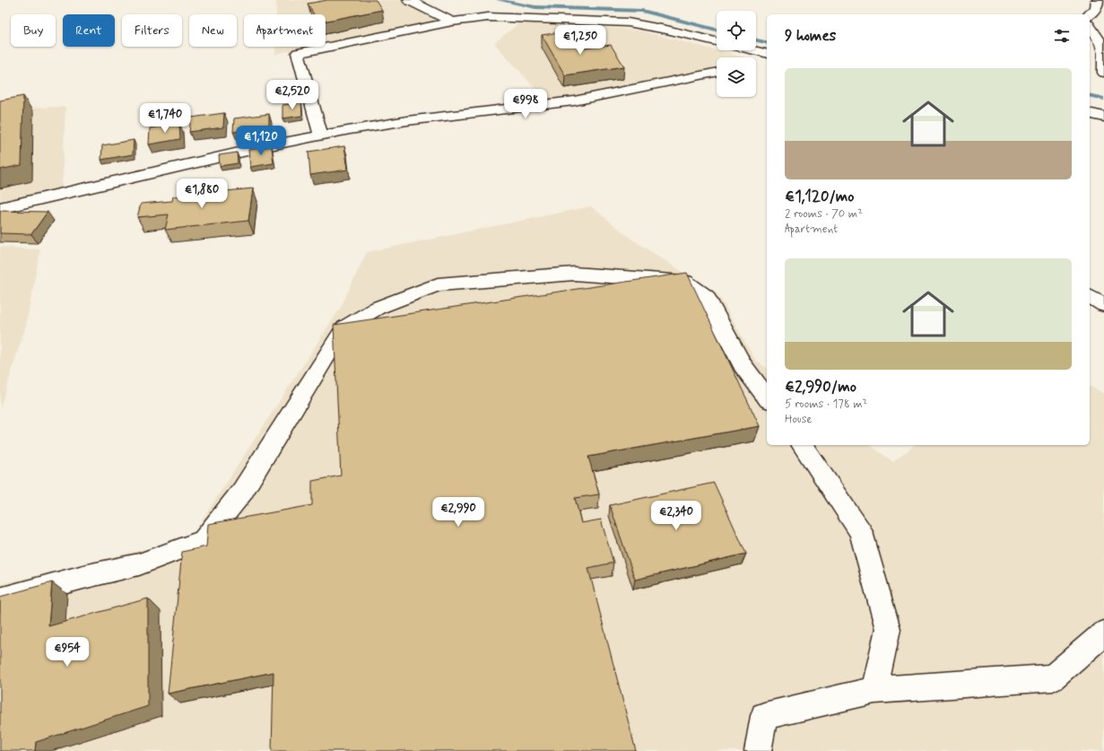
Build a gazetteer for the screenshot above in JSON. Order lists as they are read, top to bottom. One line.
{"page":{"chip":["Buy","Rent","Filters","New","Apartment"],"heading":"9 homes","price":["€1,250","€2,520","€998","€1,740","€1,120","€1,880","€2,990","€2,340","€954"],"list":[{"name":"€1,120/mo","note":"2 rooms · 70 m² · Apartment"},{"name":"€2,990/mo","note":"5 rooms · 178 m² · House"}]}}
